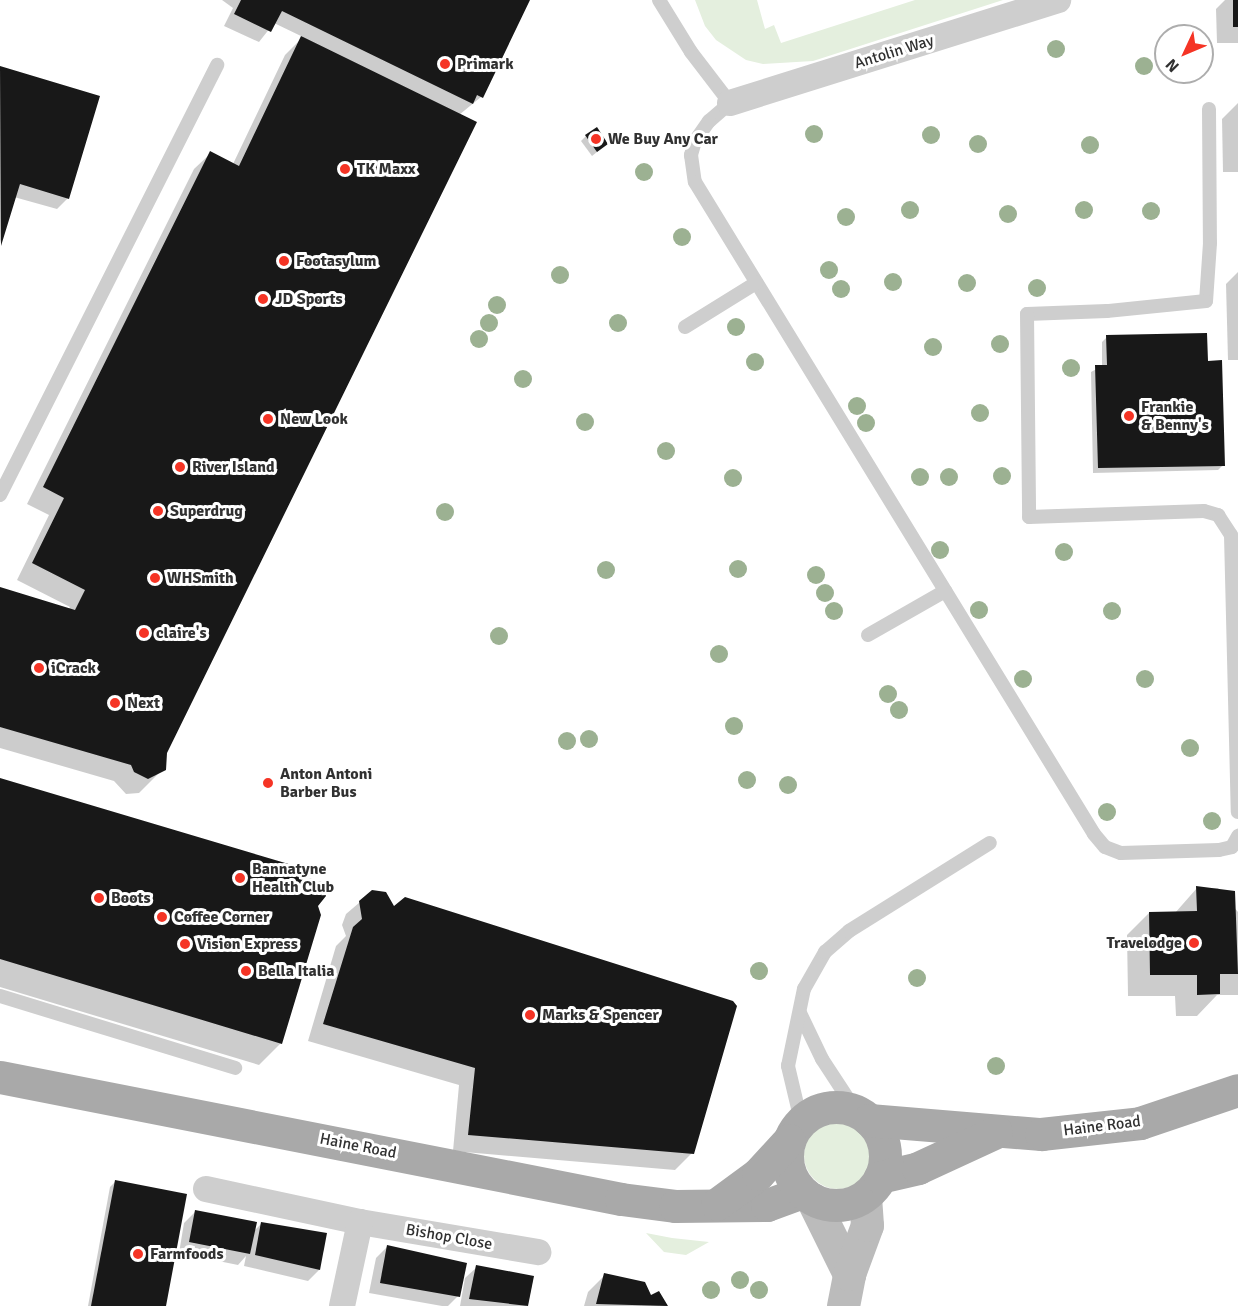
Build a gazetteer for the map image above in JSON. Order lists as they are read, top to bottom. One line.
{"streets":{"main road":["Haine Road"],"street":["Antolin Way","Bishop Close"]},"places":["Primark","We Buy Any Car","TK Maxx","Footasylum","JD Sports","Frankie & Benny's","New Look","River Island","Superdrug","WHSmith","claire's","iCrack","Next","Anton Antoni Barber Bus","Bannatyne Health Club","Boots","Coffee Corner","Travelodge","Vision Express","Bella Italia","Marks & Spencer","Farmfoods"],"north":"bottom left"}
